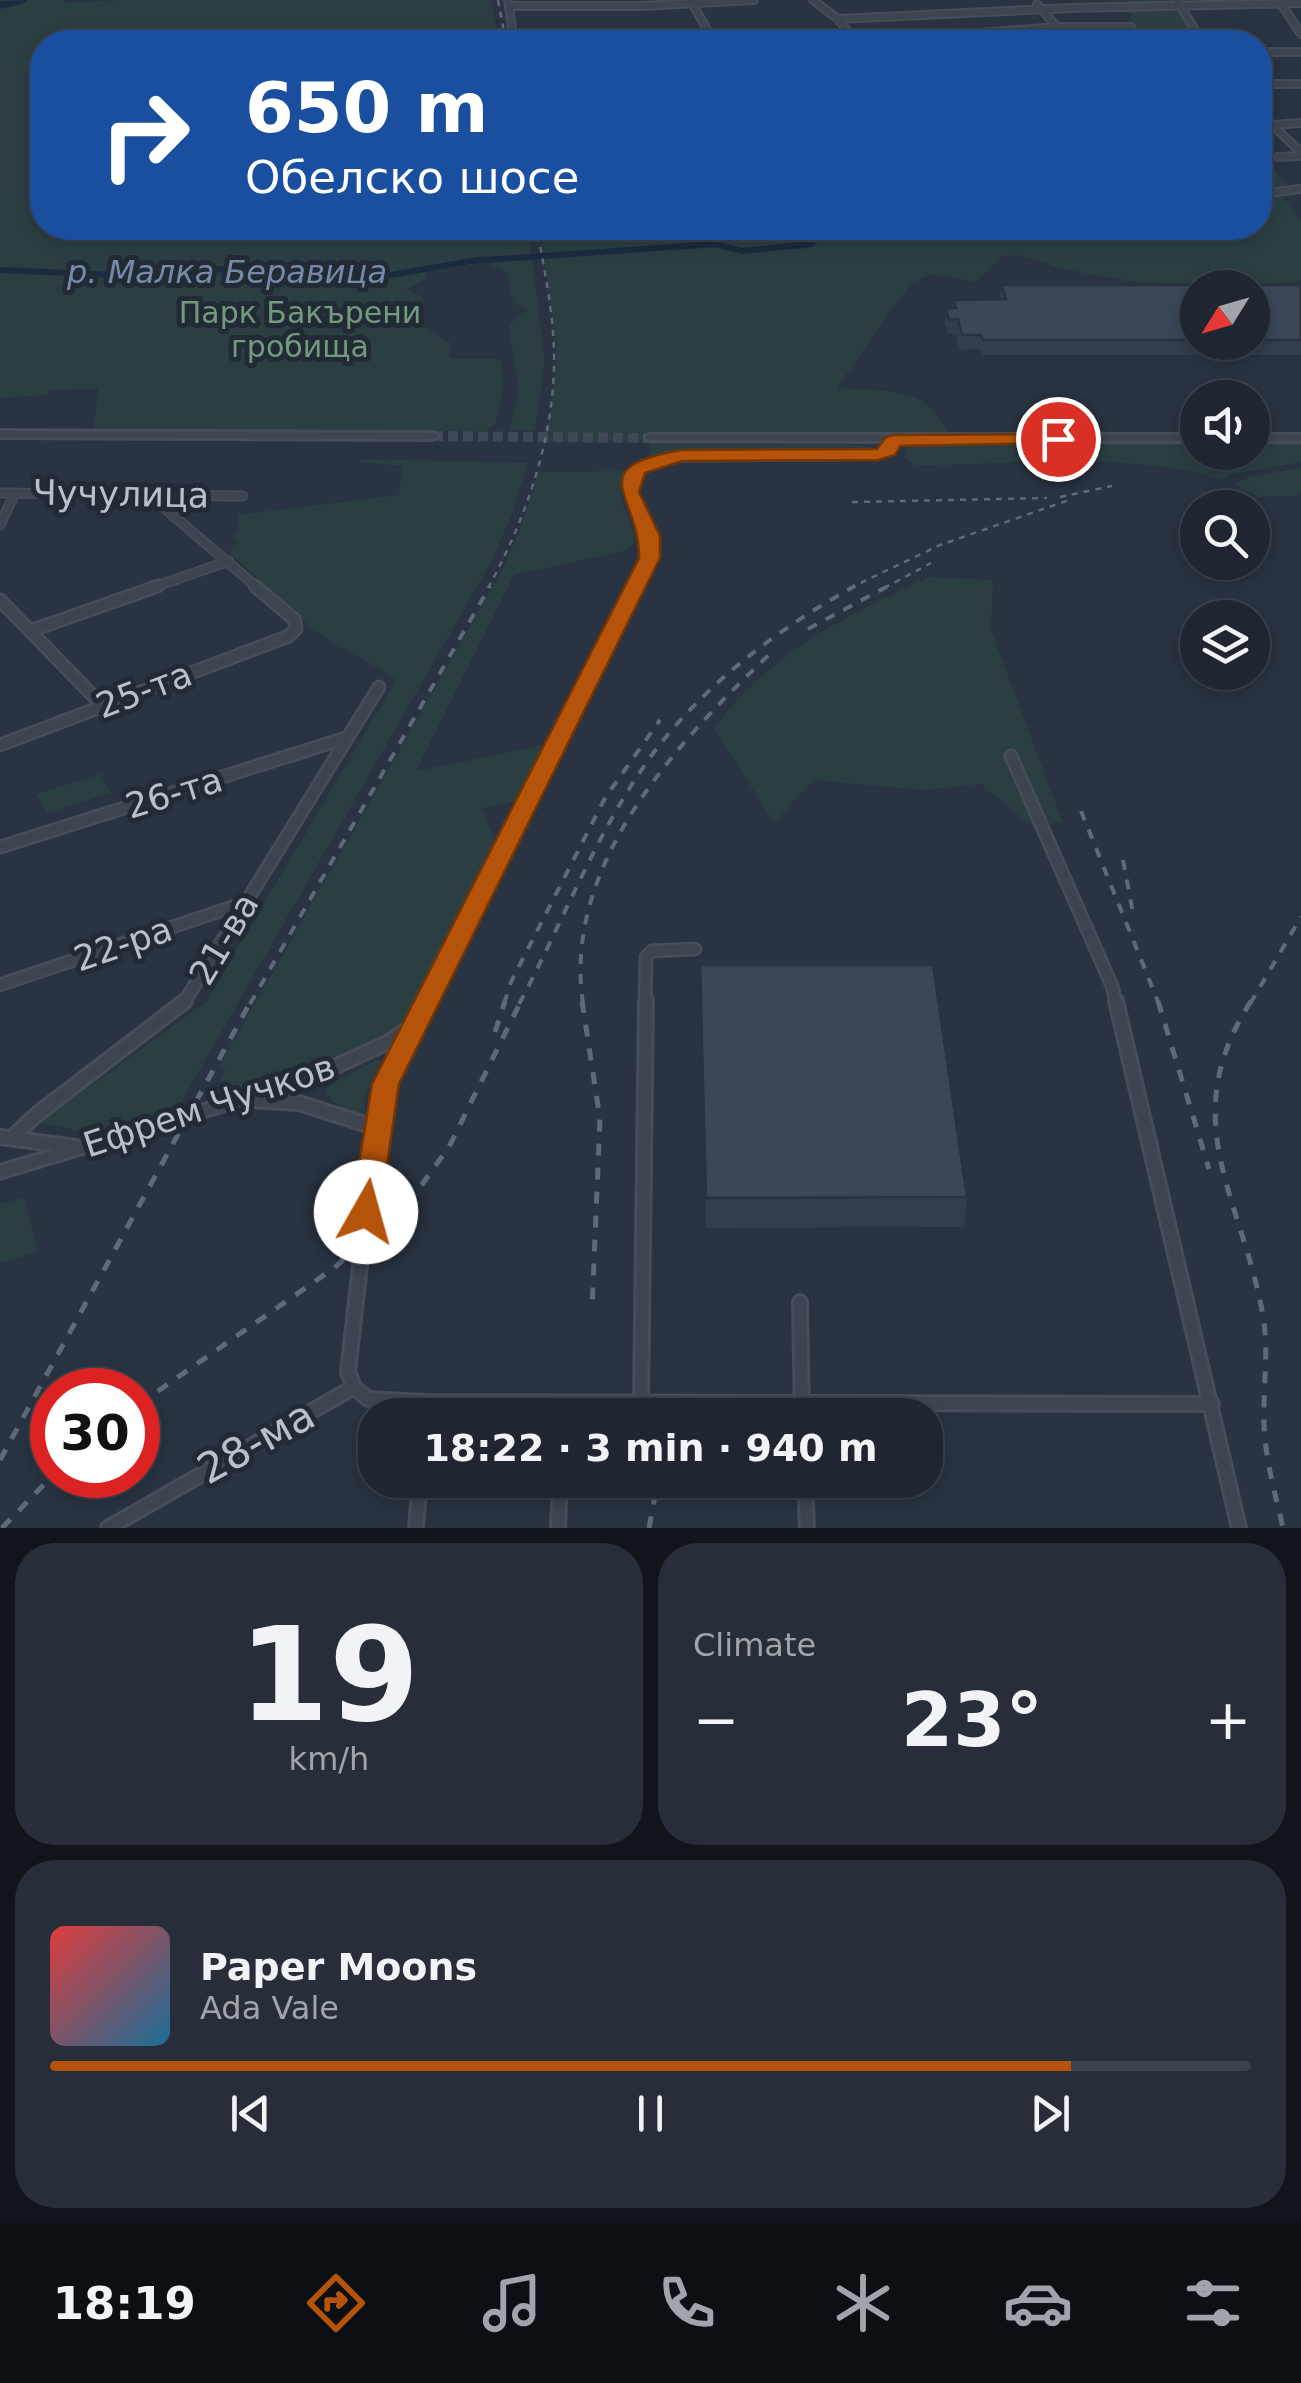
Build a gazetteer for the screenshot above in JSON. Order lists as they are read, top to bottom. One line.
{"streets":{"street":["Чучулица","25-та","26-та","21-ва","22-ра","Ефрем Чучков","28-ма"]},"crossings":[["26-та","21-ва"],["21-ва","22-ра"]],"water":["р. Малка Беравица"],"parks":["Парк Бакърени гробища"],"north":"bottom left","page":{"turn":["650 m","Обелско шосе"],"limit":"30","trip":"18:22 · 3 min · 940 m","tile":[["19","km/h"],"Climate"],"heat":["−","23°","+"],"song":["Paper Moons","Ada Vale"],"tabs":"18:19"}}
